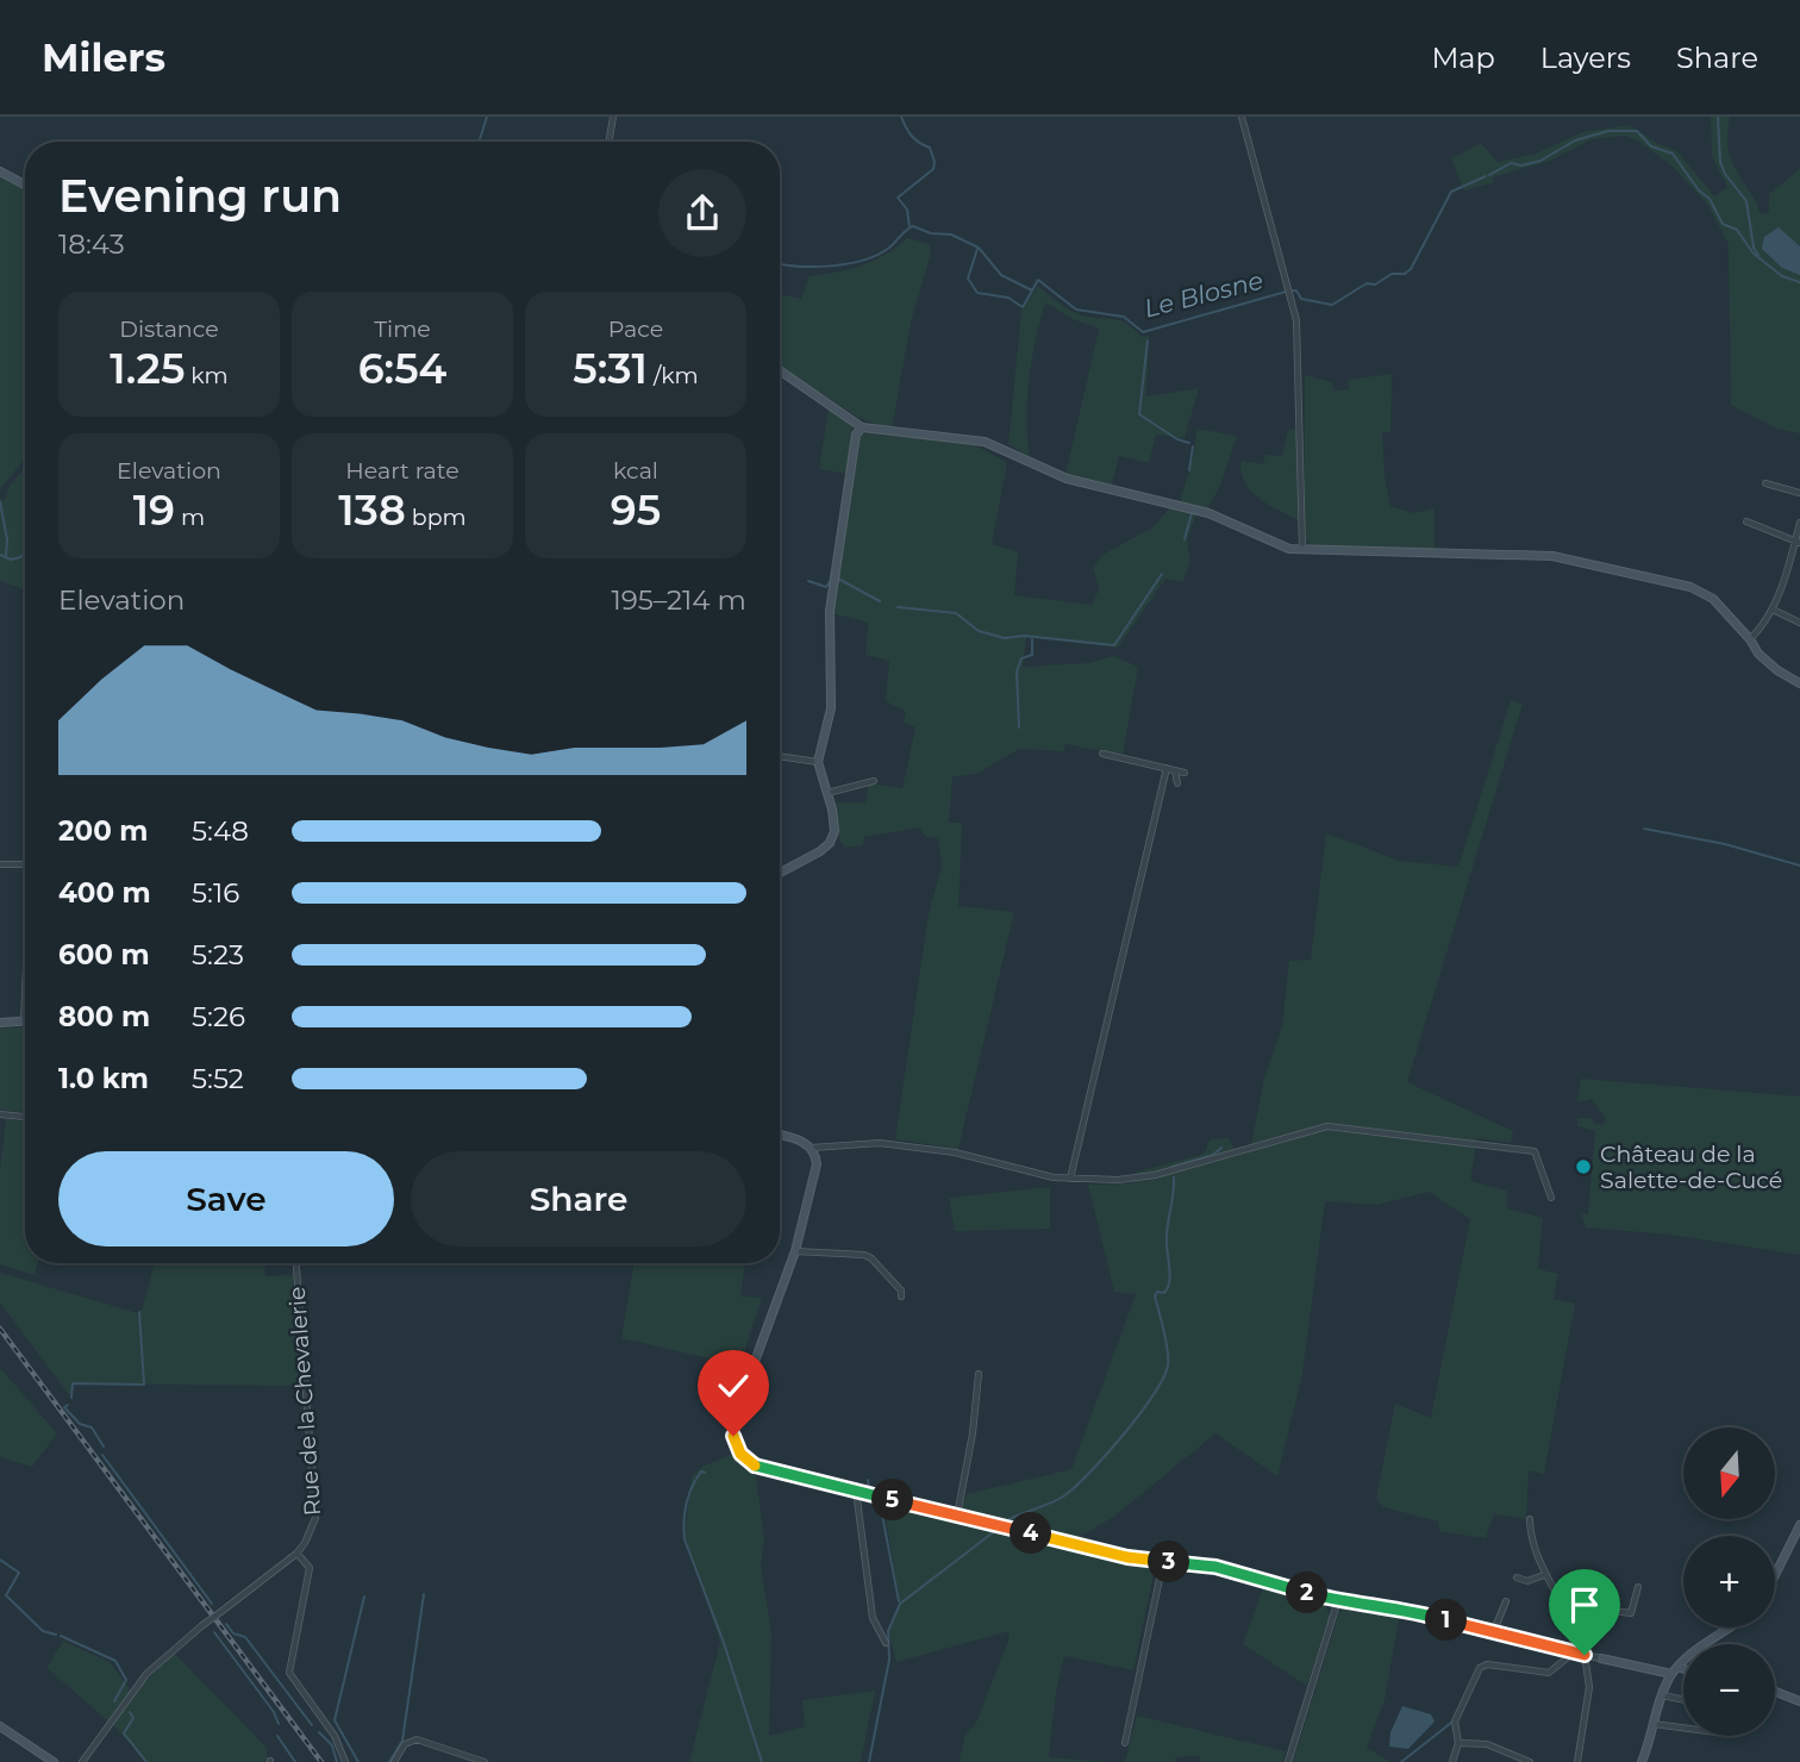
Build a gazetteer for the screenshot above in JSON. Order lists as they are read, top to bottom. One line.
{"streets":{"street":["Rue de la Chevalerie"]},"water":["Le Blosne"],"places":["Château de la Salette-de-Cucé"],"north":"bottom","page":{"header":"Milers","nav":["Map","Layers","Share"],"heading":["Evening run","18:43"],"stats":[["Distance","1.25 km"],["Time","6:54"],["Pace","5:31 /km"],["Elevation","19 m"],["Heart rate","138 bpm"],["kcal","95"]],"chart":["Elevation","195–214 m"],"list":[{"name":"200 m","note":"5:48"},{"name":"400 m","note":"5:16"},{"name":"600 m","note":"5:23"},{"name":"800 m","note":"5:26"},{"name":"1.0 km","note":"5:52"}],"buttons":["Save","Share"],"map_buttons":["+","−"],"pins":["5","4","3","2","1"]}}
